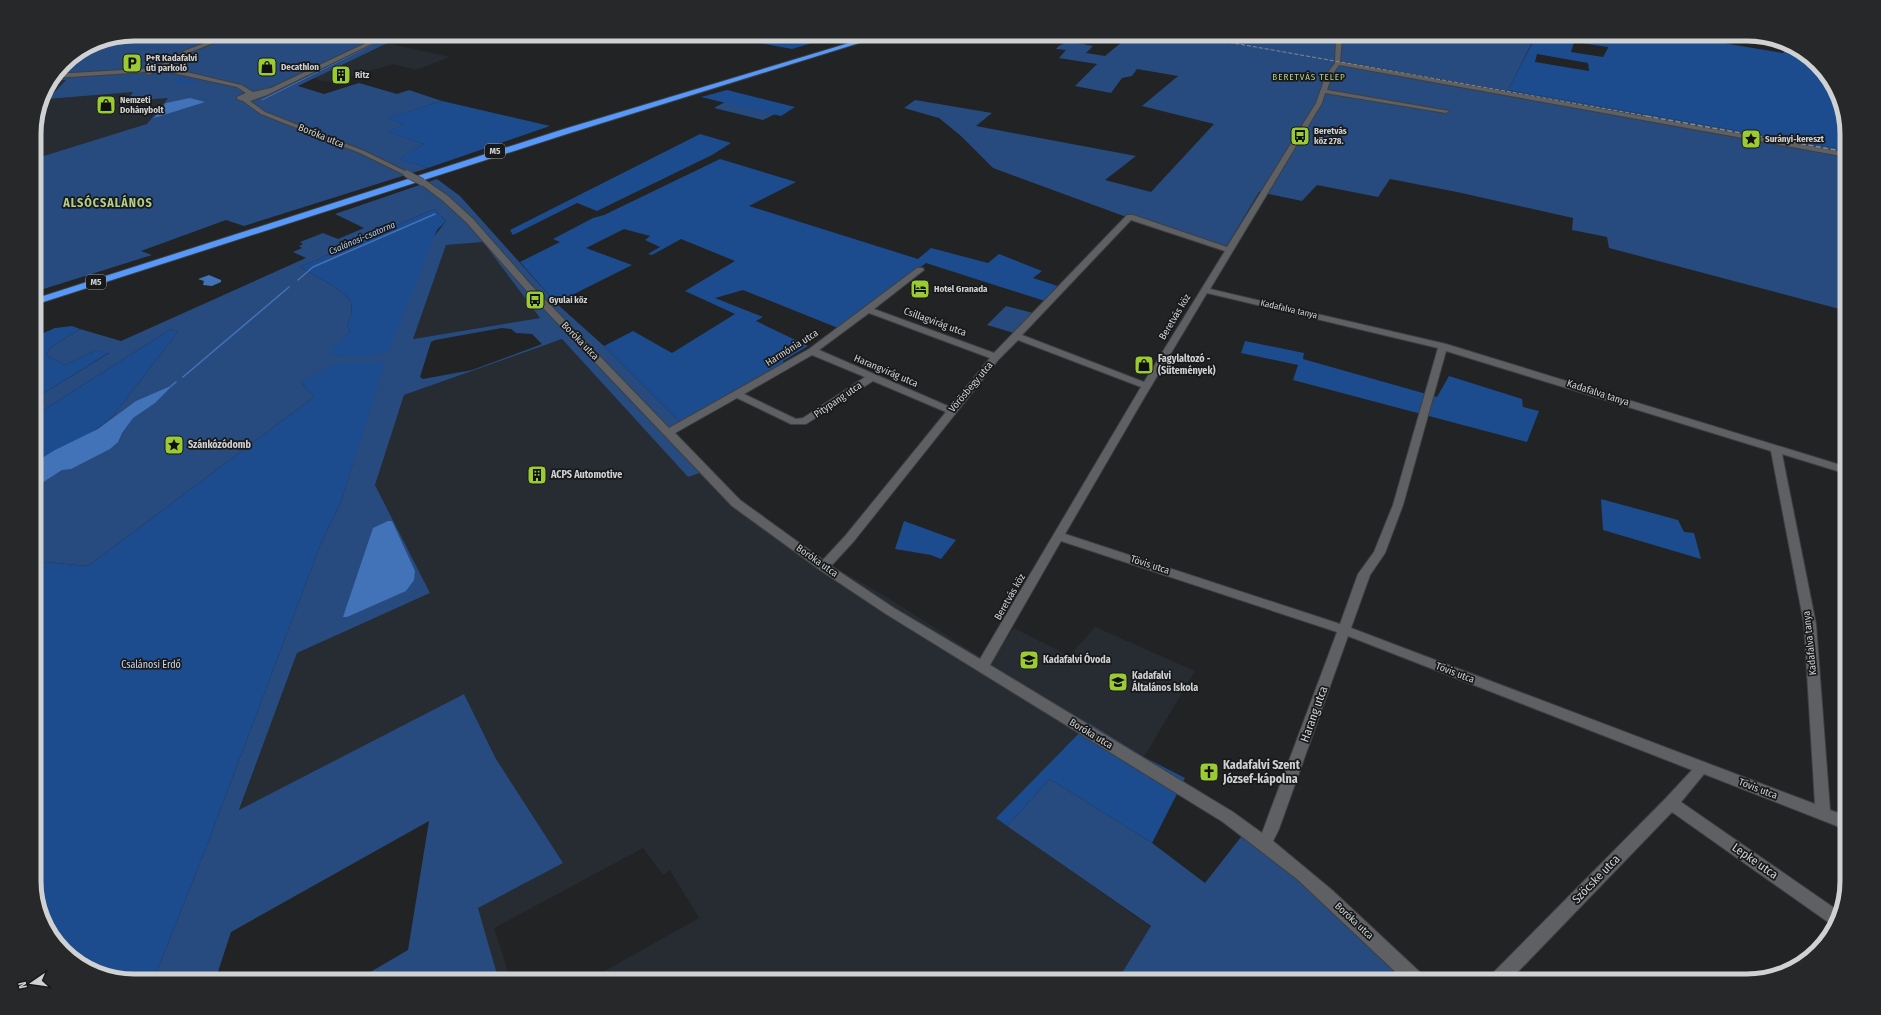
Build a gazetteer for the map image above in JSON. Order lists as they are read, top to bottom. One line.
{"streets":{"highway":["M5"],"street":["Boróka utca","Kadafalva tanya","Beretvás köz","Csillagvirág utca","Harmónia utca","Harangvirág utca","Vörösbegy utca","Pitypang utca","Tövis utca","Harang utca","Lepke utca","Szöcske utca"]},"crossings":[["Boróka utca","Beretvás köz"],["Boróka utca","Harmónia utca"],["Boróka utca","Vörösbegy utca"],["Boróka utca","Harang utca"],["Kadafalva tanya","Beretvás köz"],["Kadafalva tanya","Tövis utca"],["Beretvás köz","Vörösbegy utca"],["Beretvás köz","Tövis utca"],["Csillagvirág utca","Harmónia utca"],["Csillagvirág utca","Vörösbegy utca"],["Harmónia utca","Harangvirág utca"],["Harmónia utca","Pitypang utca"],["Harangvirág utca","Vörösbegy utca"],["Harangvirág utca","Pitypang utca"],["Tövis utca","Harang utca"],["Tövis utca","Szöcske utca"],["Lepke utca","Szöcske utca"]],"districts":["BERETVÁS TELEP","ALSÓCSALÁNOS"],"water":["Csalánosi-csatorna"],"parks":["Csalánosi Erdő"],"places":{"parking":["P+R Kadafalvi úti parkoló"],"shop":["Decathlon","Nemzeti Dohánybolt","Fagylaltozó - (Sütemények)"],"building":["Ritz","ACPS Automotive"],"bus stop":["Beretvás köz 278.","Gyulai köz"],"place":["Surányi-kereszt","Szánkózódomb"],"hotel":["Hotel Granada"],"school or university":["Kadafalvi Óvoda","Kadafalvi Általános Iskola"],"church":["Kadafalvi Szent József-kápolna"]},"north":"left"}
